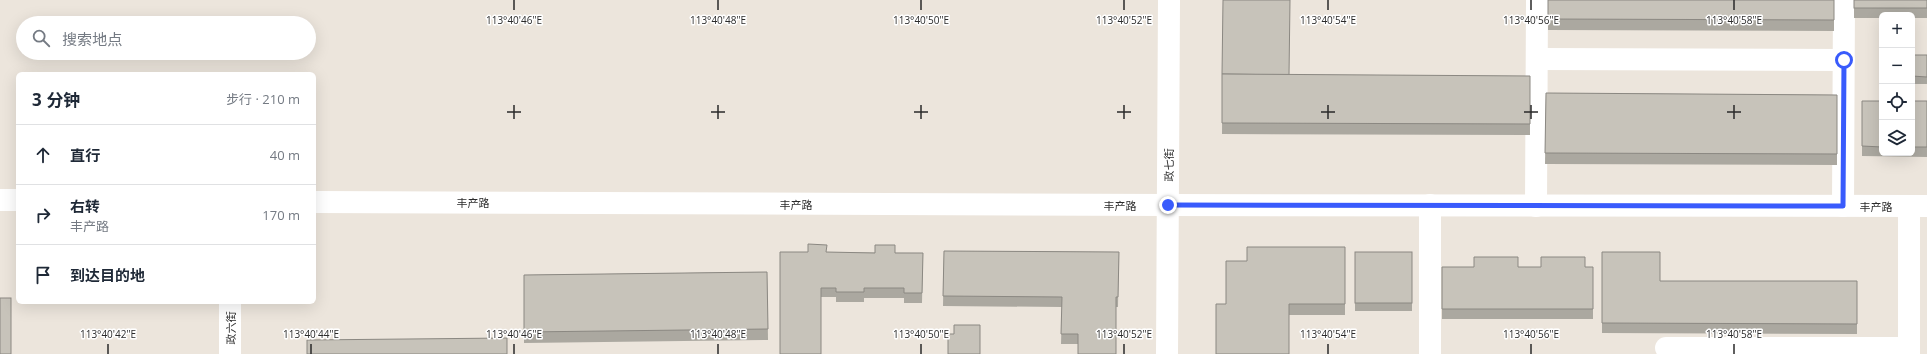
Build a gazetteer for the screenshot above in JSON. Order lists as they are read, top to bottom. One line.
{"streets":{"street":["政七街","丰产路","政六街"]},"crossings":[["政七街","丰产路"]],"page":{"map_buttons":["+","−"],"search":"搜索地点","heading":["3 分钟","步行 · 210 m"],"list":[["直行","40 m"],["右转","丰产路","170 m"],"到达目的地"]},"coordinates":["113°40'46\"E","113°40'48\"E","113°40'50\"E","113°40'52\"E","113°40'54\"E","113°40'56\"E","113°40'58\"E","113°40'42\"E","113°40'44\"E"]}
